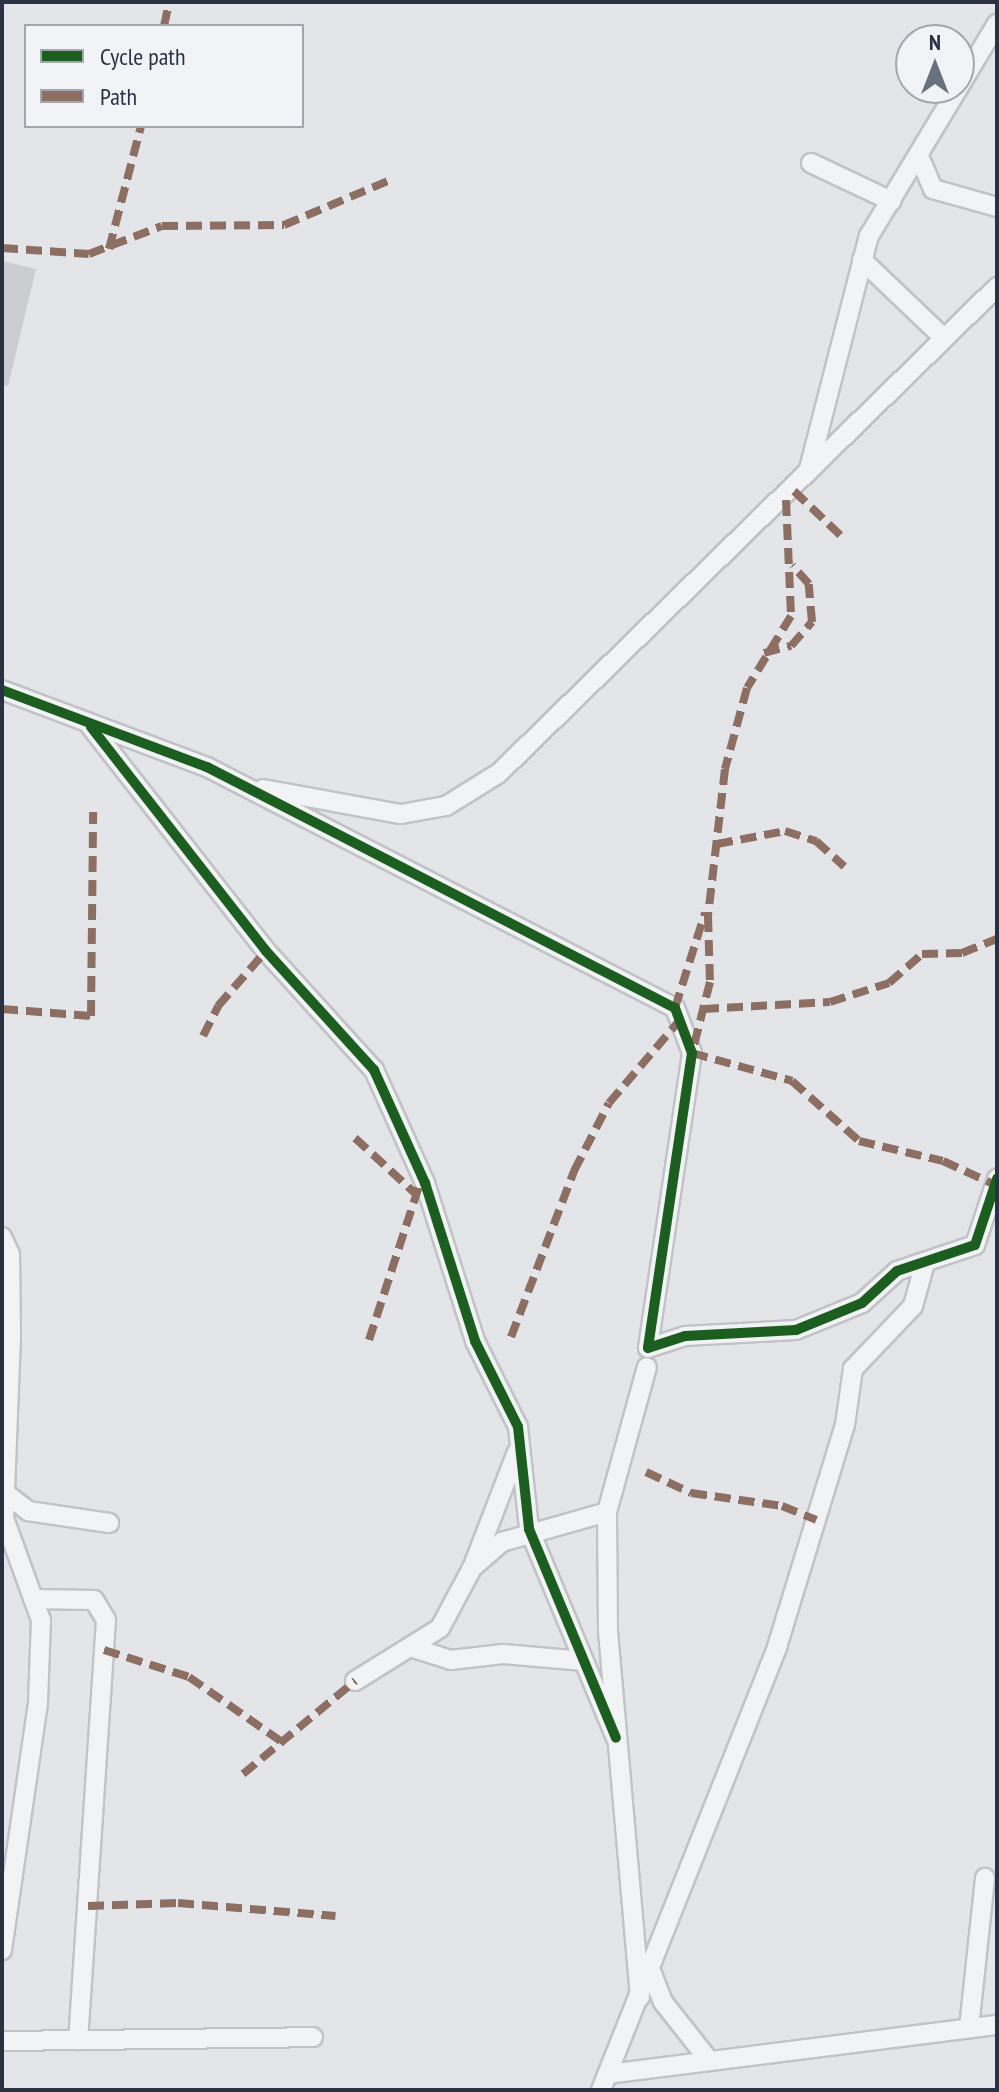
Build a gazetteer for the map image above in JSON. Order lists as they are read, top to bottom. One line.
{"legend":["Cycle path","Path"],"north":"top"}
